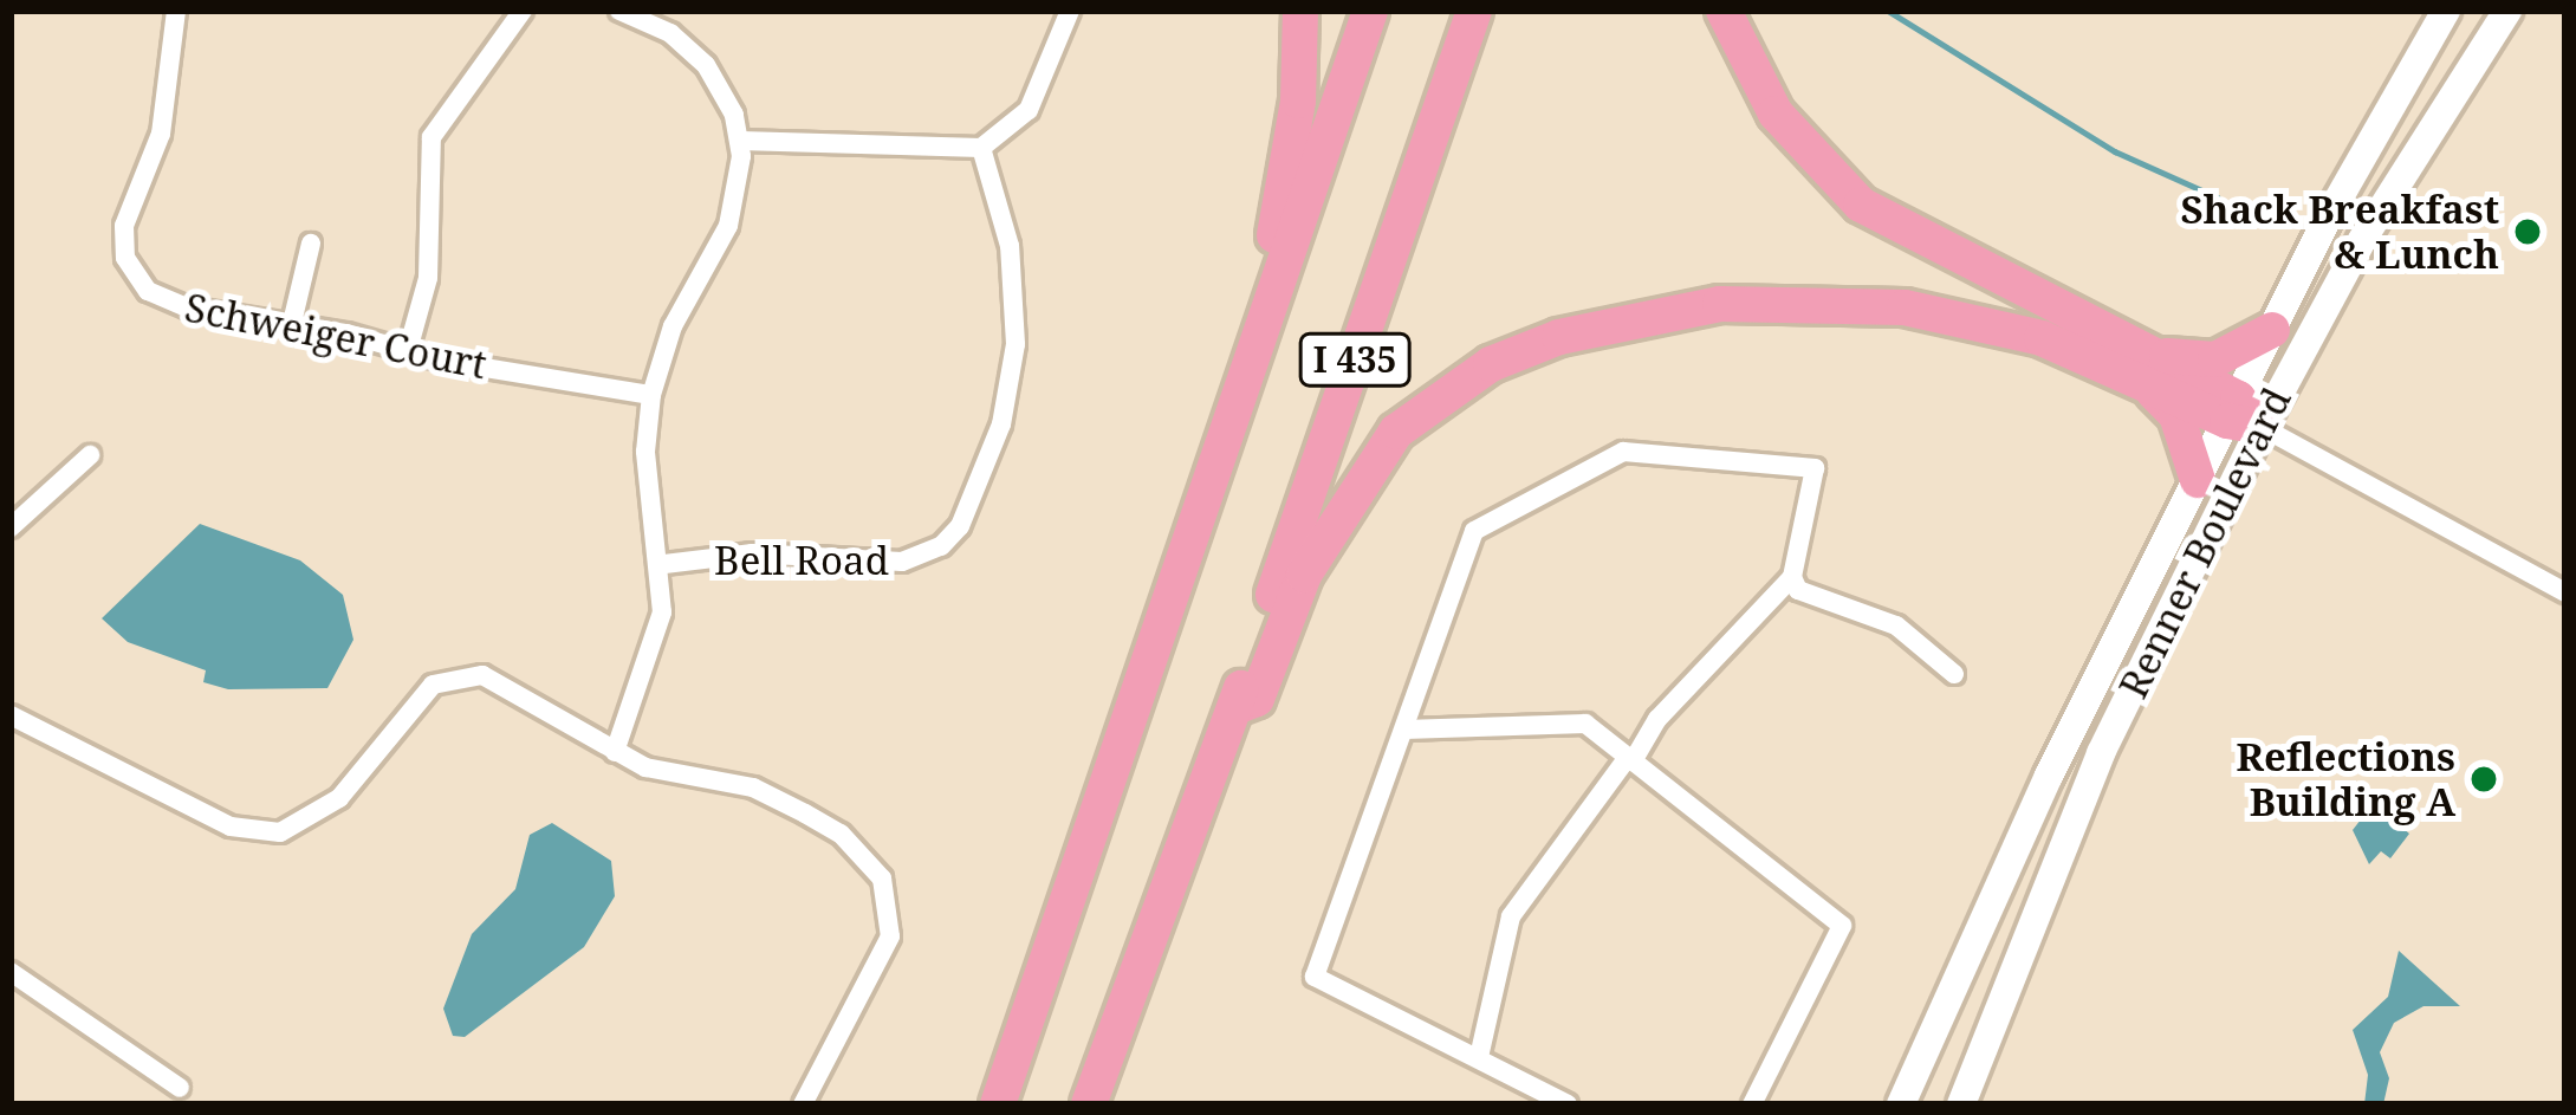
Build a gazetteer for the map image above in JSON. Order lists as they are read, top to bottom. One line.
{"streets":{"highway":["I 435"],"main road":["Renner Boulevard"],"street":["Schweiger Court","Bell Road"]},"places":["Shack Breakfast & Lunch","Reflections Building A"]}
